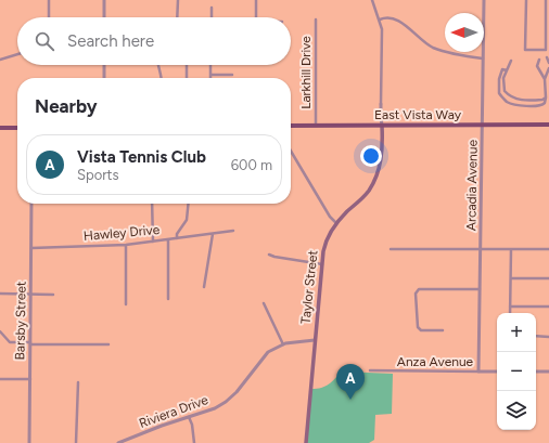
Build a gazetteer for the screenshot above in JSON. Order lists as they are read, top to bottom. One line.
{"streets":{"main road":["East Vista Way","Taylor Street"],"street":["Larkhill Drive","Arcadia Avenue","Hawley Drive","Barsby Street","Anza Avenue","Riviera Drive"]},"crossings":[["Larkhill Drive","East Vista Way"],["East Vista Way","Arcadia Avenue"],["East Vista Way","Taylor Street"],["Arcadia Avenue","Anza Avenue"],["Hawley Drive","Barsby Street"],["Taylor Street","Riviera Drive"]],"north":"left","page":{"search":"Search here","heading":"Nearby","list":[{"mark":"A","name":"Vista Tennis Club","note":"Sports","value":"600 m"}],"map_buttons":["+","−"],"pins":"A"}}
